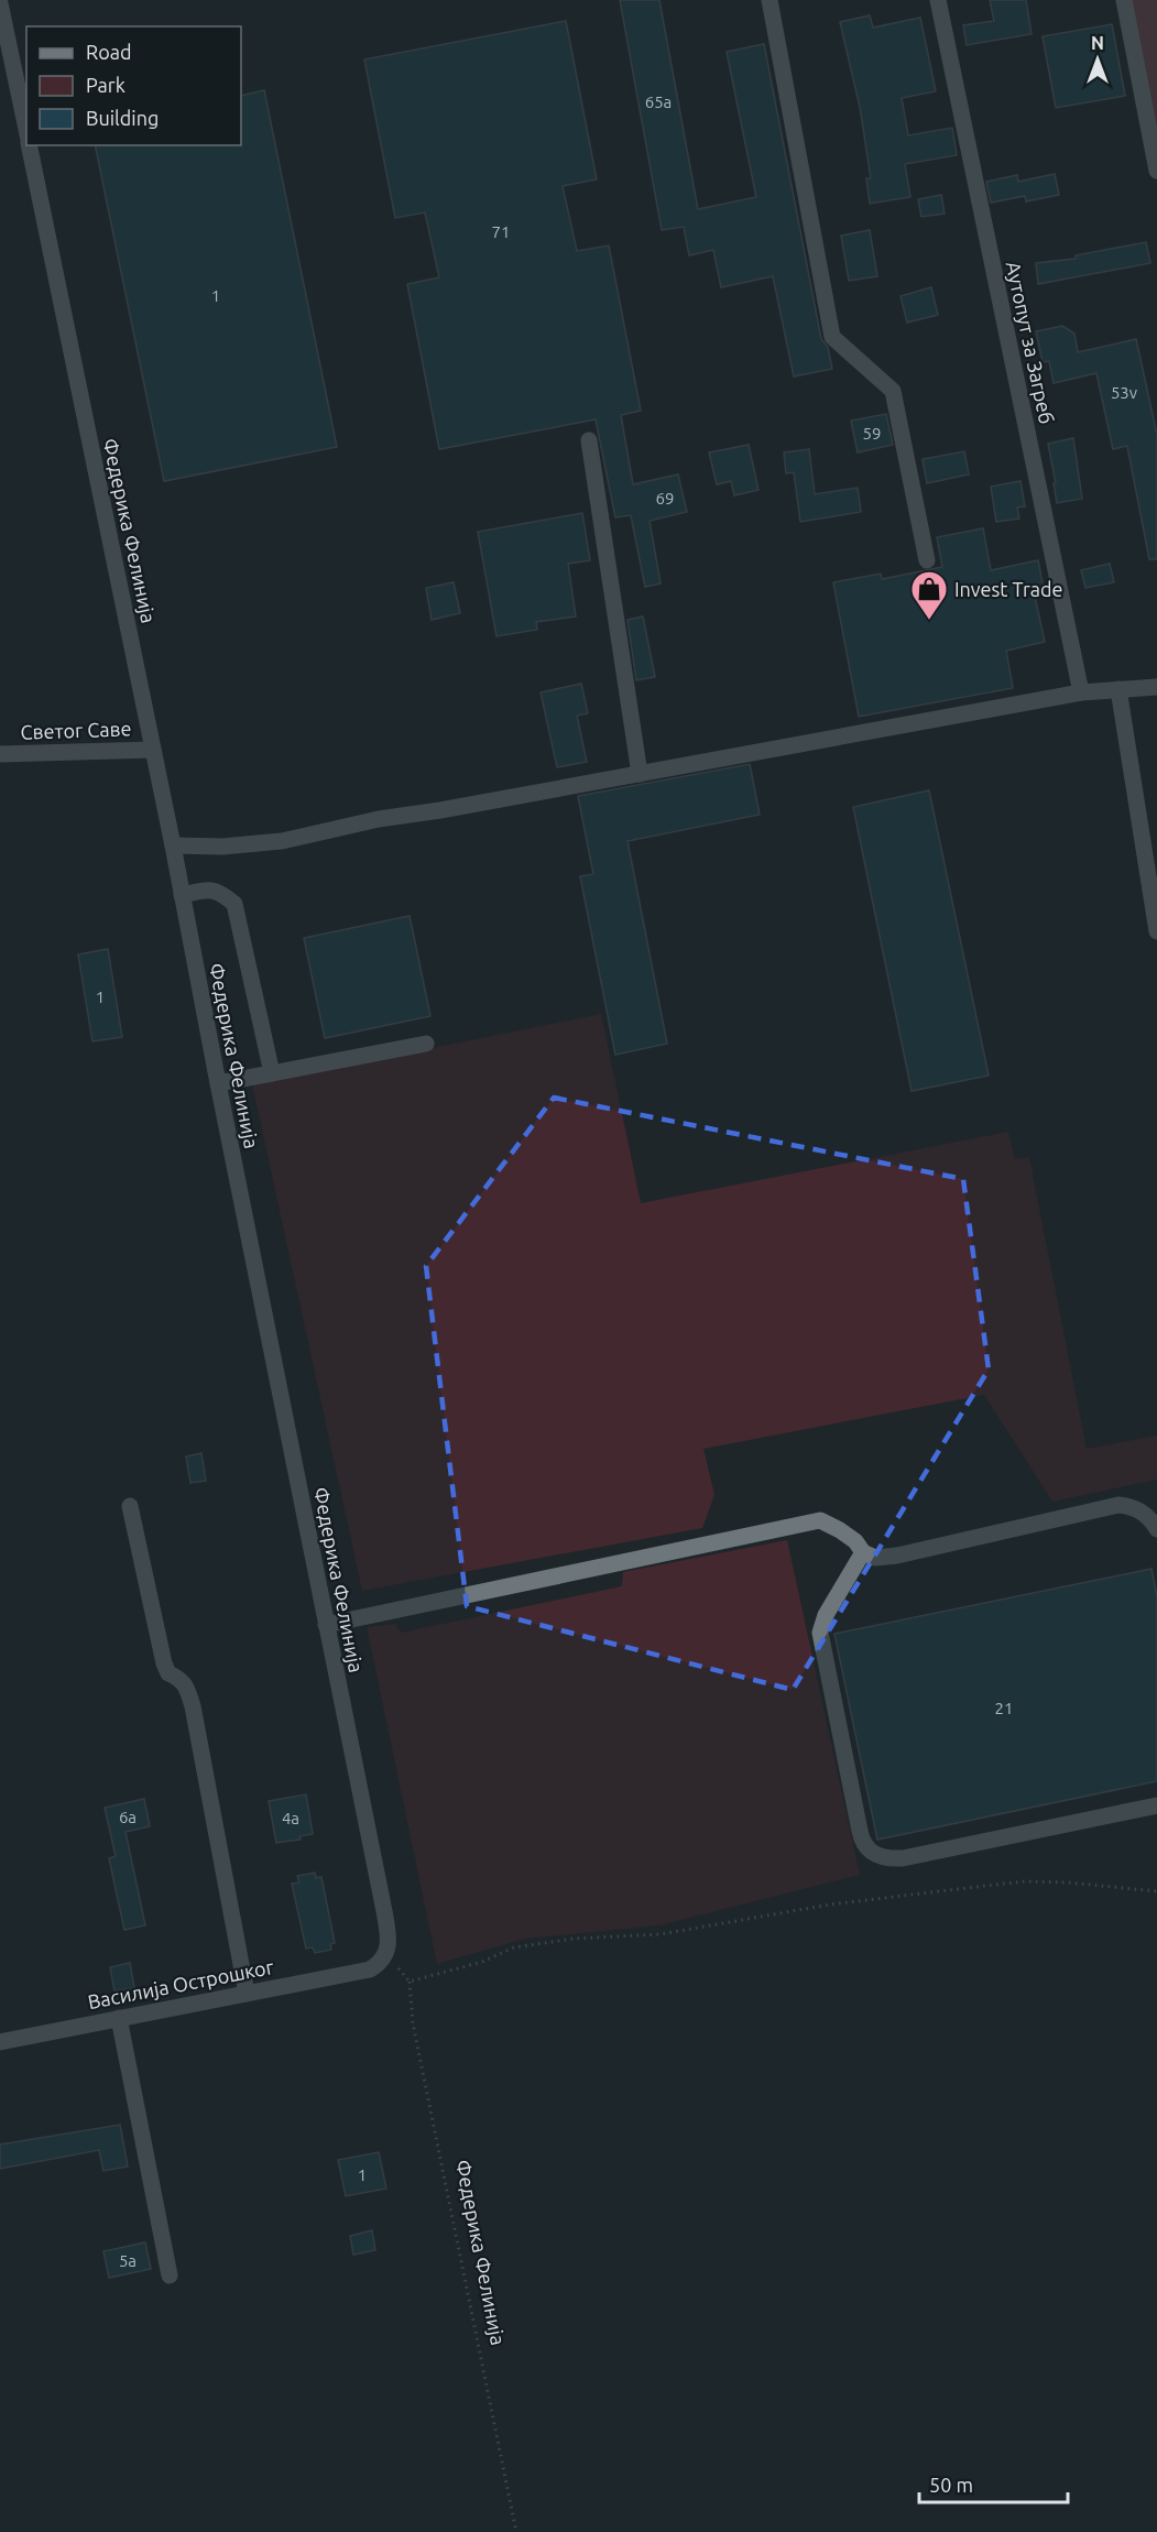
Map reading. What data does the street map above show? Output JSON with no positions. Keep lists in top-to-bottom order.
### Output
{
  "streets": {
    "street": [
      "Аутопут за Загреб",
      "Федерика Фелинија",
      "Светог Саве",
      "Василија Острошког"
    ]
  },
  "crossings": [
    ["Федерика Фелинија", "Светог Саве"],
    ["Федерика Фелинија", "Василија Острошког"]
  ],
  "places": {
    "shop": ["Invest Trade"]
  },
  "house_numbers": [
    "65a",
    "71",
    "1",
    "53v",
    "59",
    "69",
    "1",
    "21",
    "6a",
    "4a",
    "1",
    "5a"
  ],
  "legend": ["Road", "Park", "Building"],
  "scale_bar": "50 m",
  "north": "top"
}
